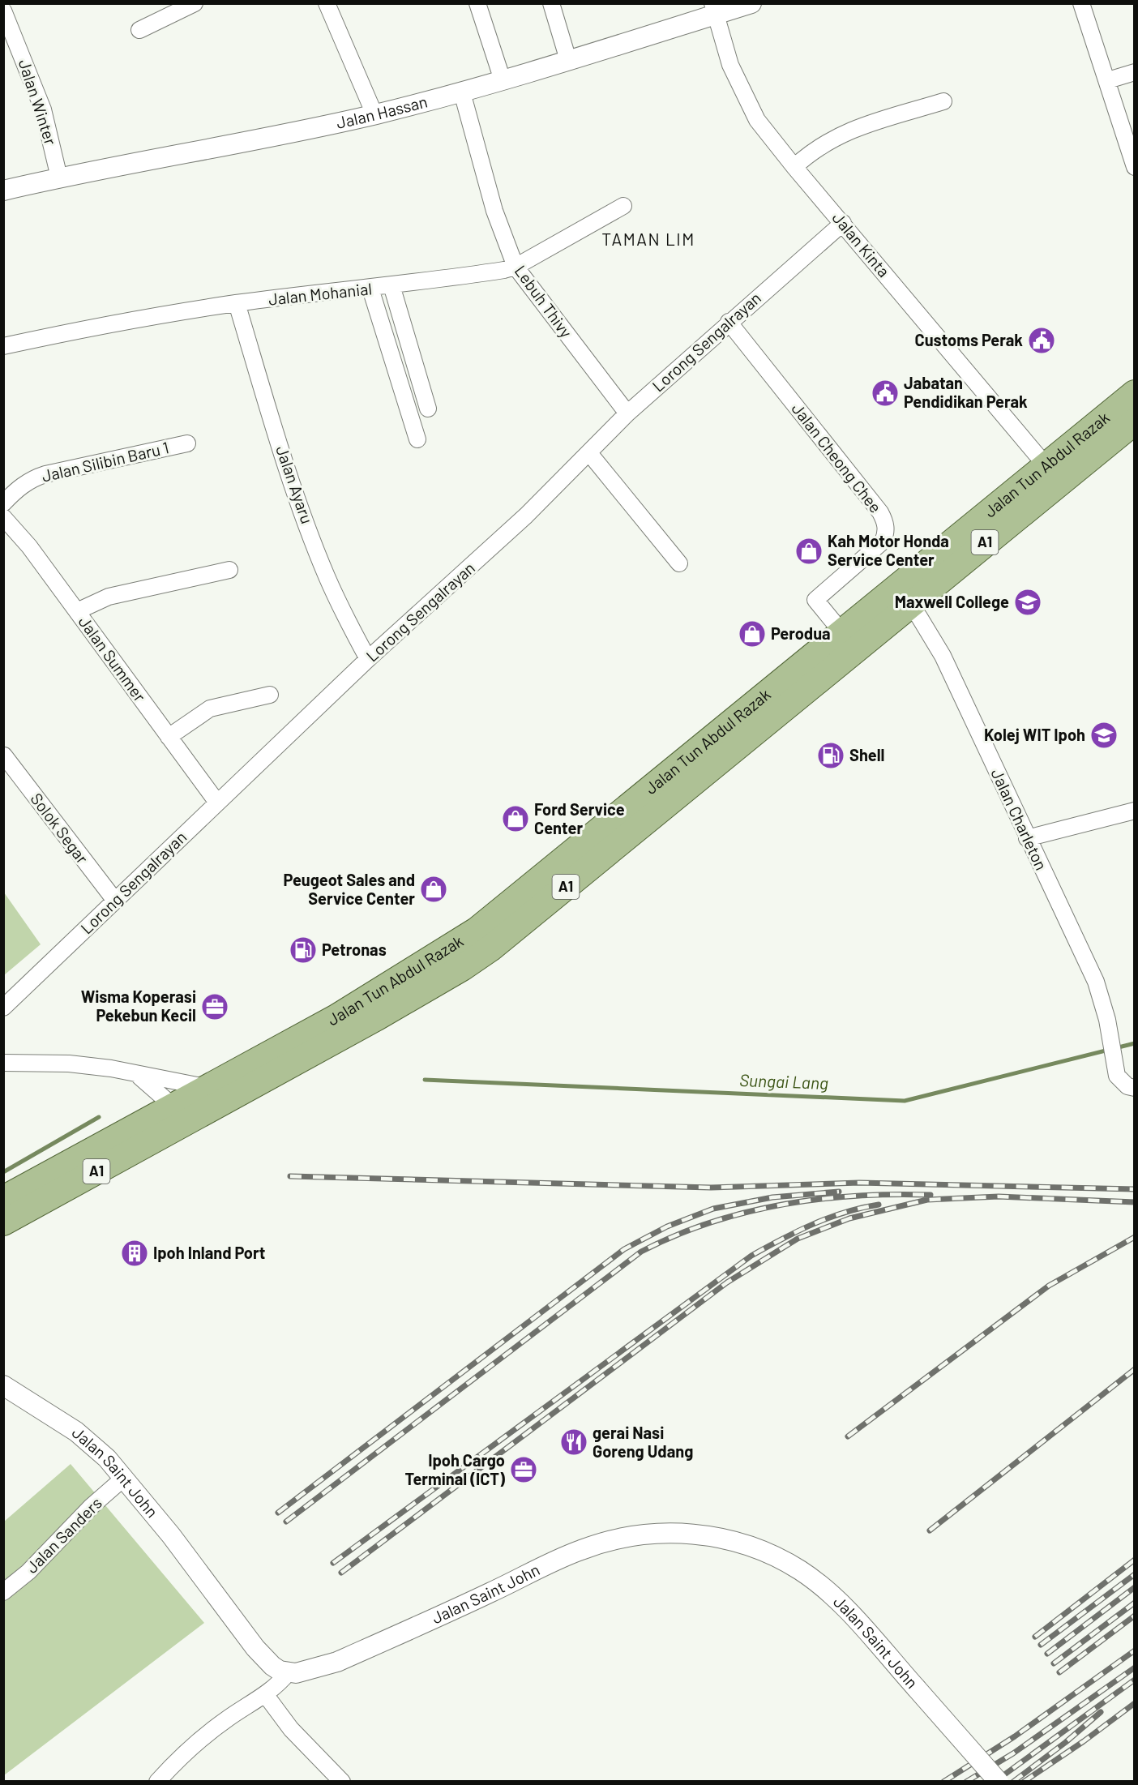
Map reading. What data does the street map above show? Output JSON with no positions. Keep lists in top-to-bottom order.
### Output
{
  "streets": {
    "main road": ["Jalan Tun Abdul Razak", "A1"],
    "street": [
      "Jalan Winter",
      "Jalan Hassan",
      "Jalan Kinta",
      "Jalan Mohanial",
      "Lebuh Thivy",
      "Lorong Sengalrayan",
      "Jalan Cheong Chee",
      "Jalan Silibin Baru 1",
      "Jalan Ayaru",
      "Jalan Summer",
      "Jalan Charleton",
      "Solok Segar",
      "Jalan Saint John",
      "Jalan Sanders"
    ]
  },
  "crossings": [
    ["Jalan Winter", "Jalan Hassan"],
    ["Jalan Hassan", "Jalan Kinta"],
    ["Jalan Hassan", "Lebuh Thivy"],
    ["Jalan Kinta", "Lorong Sengalrayan"],
    ["Jalan Kinta", "Jalan Tun Abdul Razak"],
    ["Jalan Mohanial", "Lebuh Thivy"],
    ["Jalan Mohanial", "Jalan Ayaru"],
    ["Lebuh Thivy", "Lorong Sengalrayan"],
    ["Lorong Sengalrayan", "Jalan Cheong Chee"],
    ["Lorong Sengalrayan", "Jalan Ayaru"],
    ["Lorong Sengalrayan", "Jalan Summer"],
    ["Lorong Sengalrayan", "Solok Segar"],
    ["Jalan Cheong Chee", "Jalan Tun Abdul Razak"],
    ["Jalan Tun Abdul Razak", "Jalan Charleton"],
    ["Jalan Saint John", "Jalan Sanders"]
  ],
  "districts": ["TAMAN LIM"],
  "water": ["Sungai Lang"],
  "places": {
    "public building": ["Customs Perak", "Jabatan Pendidikan Perak"],
    "shop": [
      "Kah Motor Honda Service Center",
      "Perodua",
      "Ford Service Center",
      "Peugeot Sales and Service Center"
    ],
    "school or university": ["Maxwell College", "Kolej WIT Ipoh"],
    "fuel station": ["Shell", "Petronas"],
    "office": ["Wisma Koperasi Pekebun Kecil", "Ipoh Cargo Terminal (ICT)"],
    "building": ["Ipoh Inland Port"],
    "restaurant": ["gerai Nasi Goreng Udang"]
  }
}
